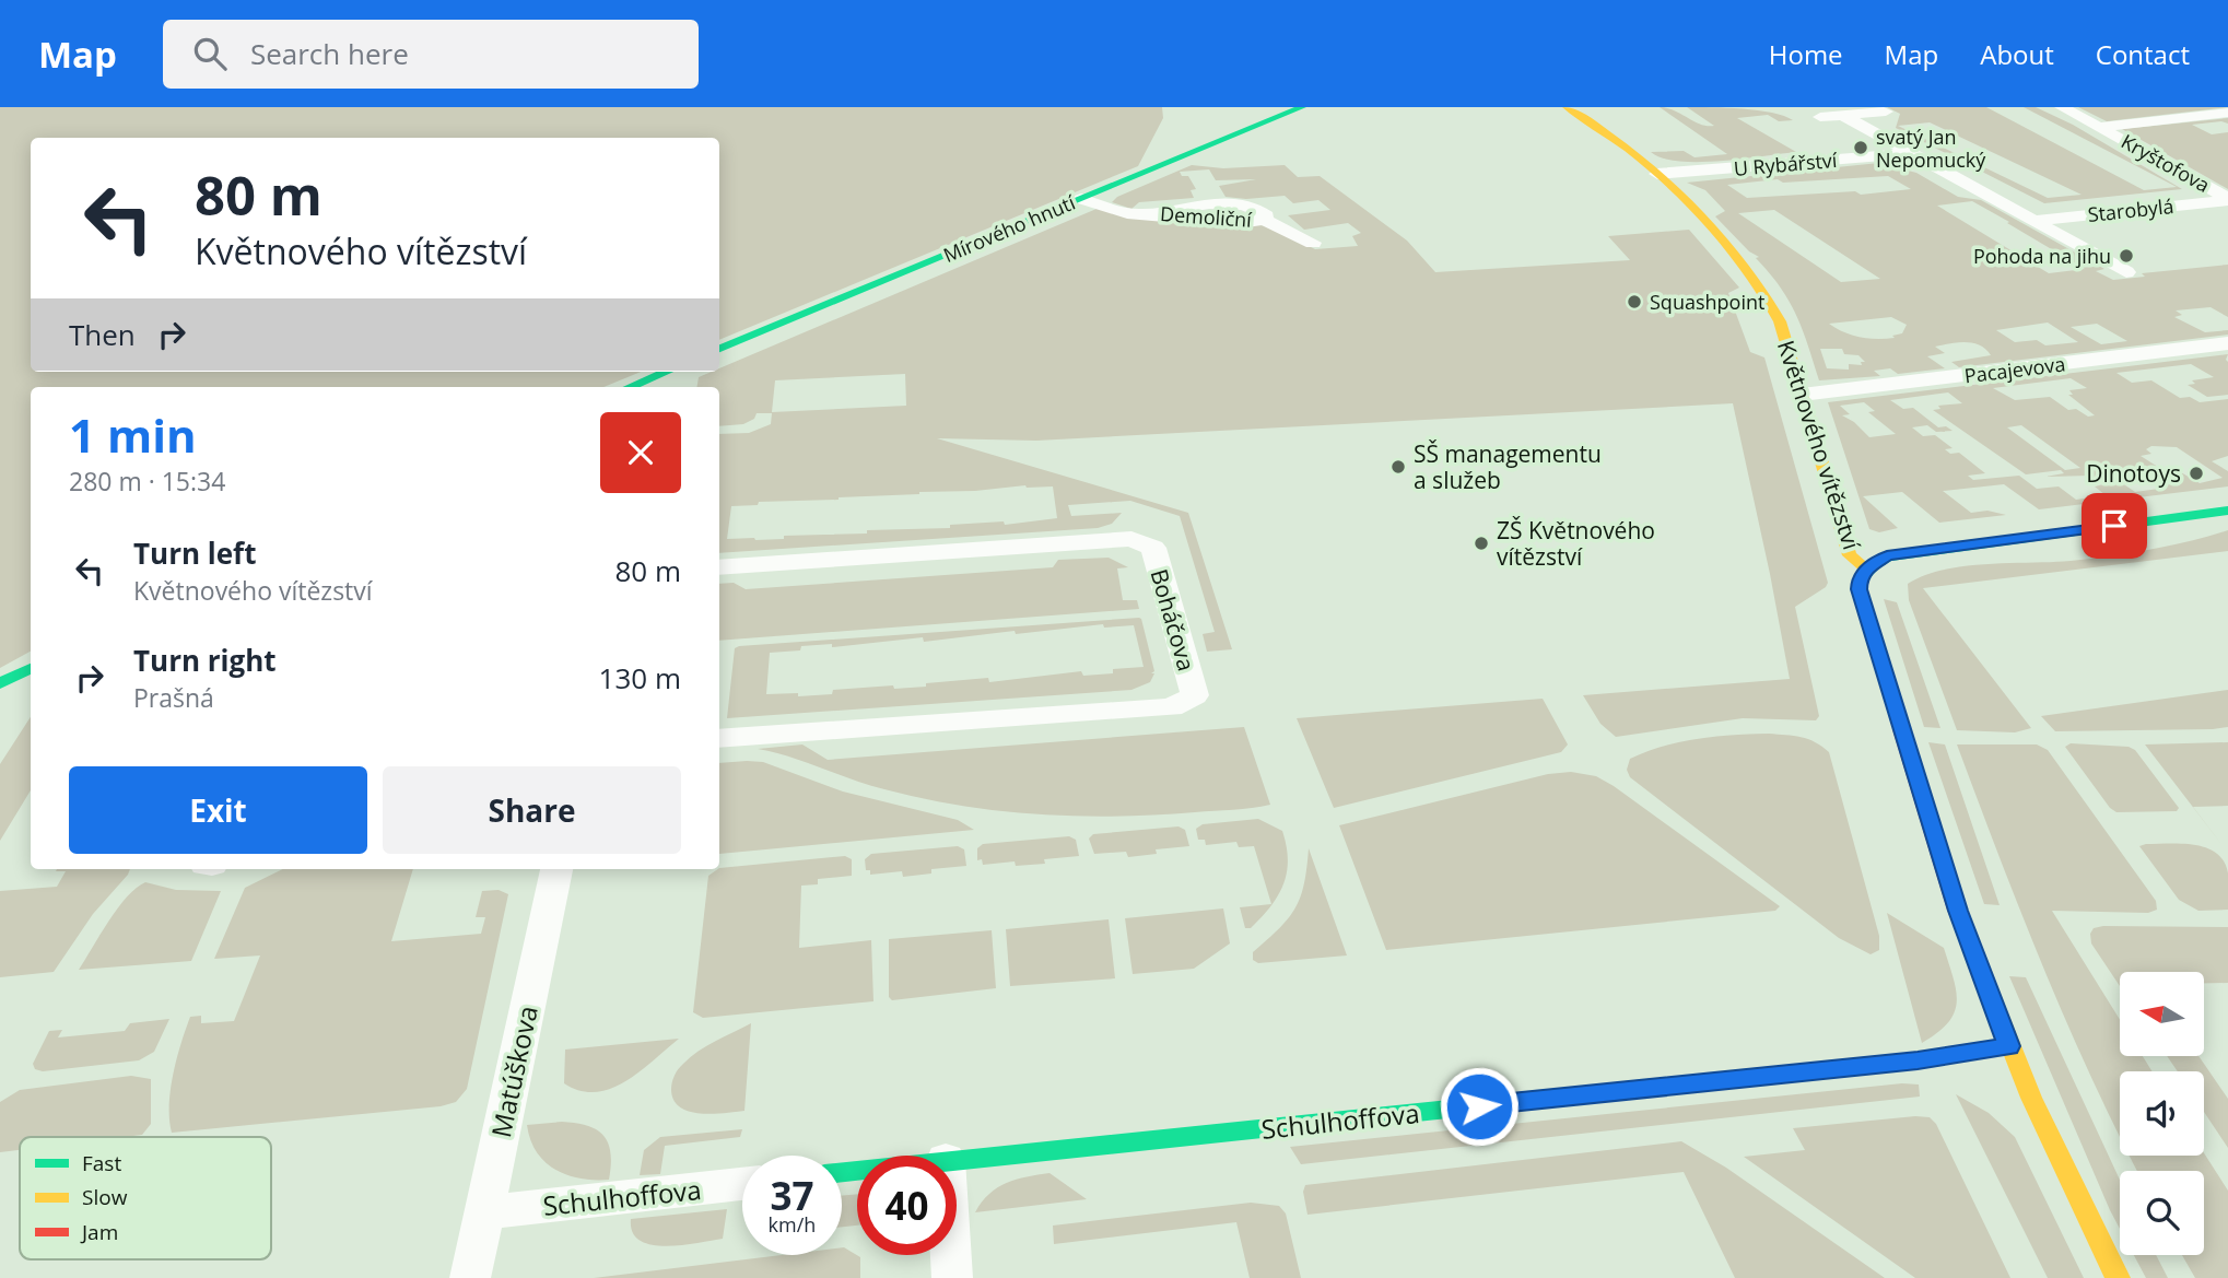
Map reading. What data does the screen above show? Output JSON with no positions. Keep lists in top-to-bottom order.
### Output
{
  "streets": {
    "street": [
      "Kryštofova",
      "U Rybářství",
      "Starobylá",
      "Demoliční",
      "Mírového hnutí",
      "Pacajevova",
      "Květnového vítězství",
      "Boháčova",
      "Matúškova",
      "Schulhoffova"
    ]
  },
  "crossings": [
    ["Kryštofova", "Starobylá"],
    ["U Rybářství", "Starobylá"],
    ["U Rybářství", "Květnového vítězství"],
    ["Demoliční", "Mírového hnutí"],
    ["Pacajevova", "Květnového vítězství"],
    ["Květnového vítězství", "Schulhoffova"],
    ["Matúškova", "Schulhoffova"]
  ],
  "places": [
    "svatý Jan Nepomucký",
    "Pohoda na jihu",
    "Squashpoint",
    "SŠ managementu a služeb",
    "Dinotoys",
    "ZŠ Květnového vítězství"
  ],
  "legend": ["Fast", "Slow", "Jam"],
  "north": "left",
  "page": {
    "header": "Map",
    "search": "Search here",
    "nav": [
      "Home",
      "Map",
      "About",
      "Contact"
    ],
    "turn": ["80 m", "Květnového vítězství"],
    "then": "Then",
    "heading": ["1 min", "280 m · 15:34"],
    "list": [
      {
        "name": "Turn left",
        "note": "Květnového vítězství",
        "value": "80 m"
      },
      {
        "name": "Turn right",
        "note": "Prašná",
        "value": "130 m"
      }
    ],
    "buttons": ["Exit", "Share"],
    "speed": "37 km/h",
    "limit": "40"
  }
}
